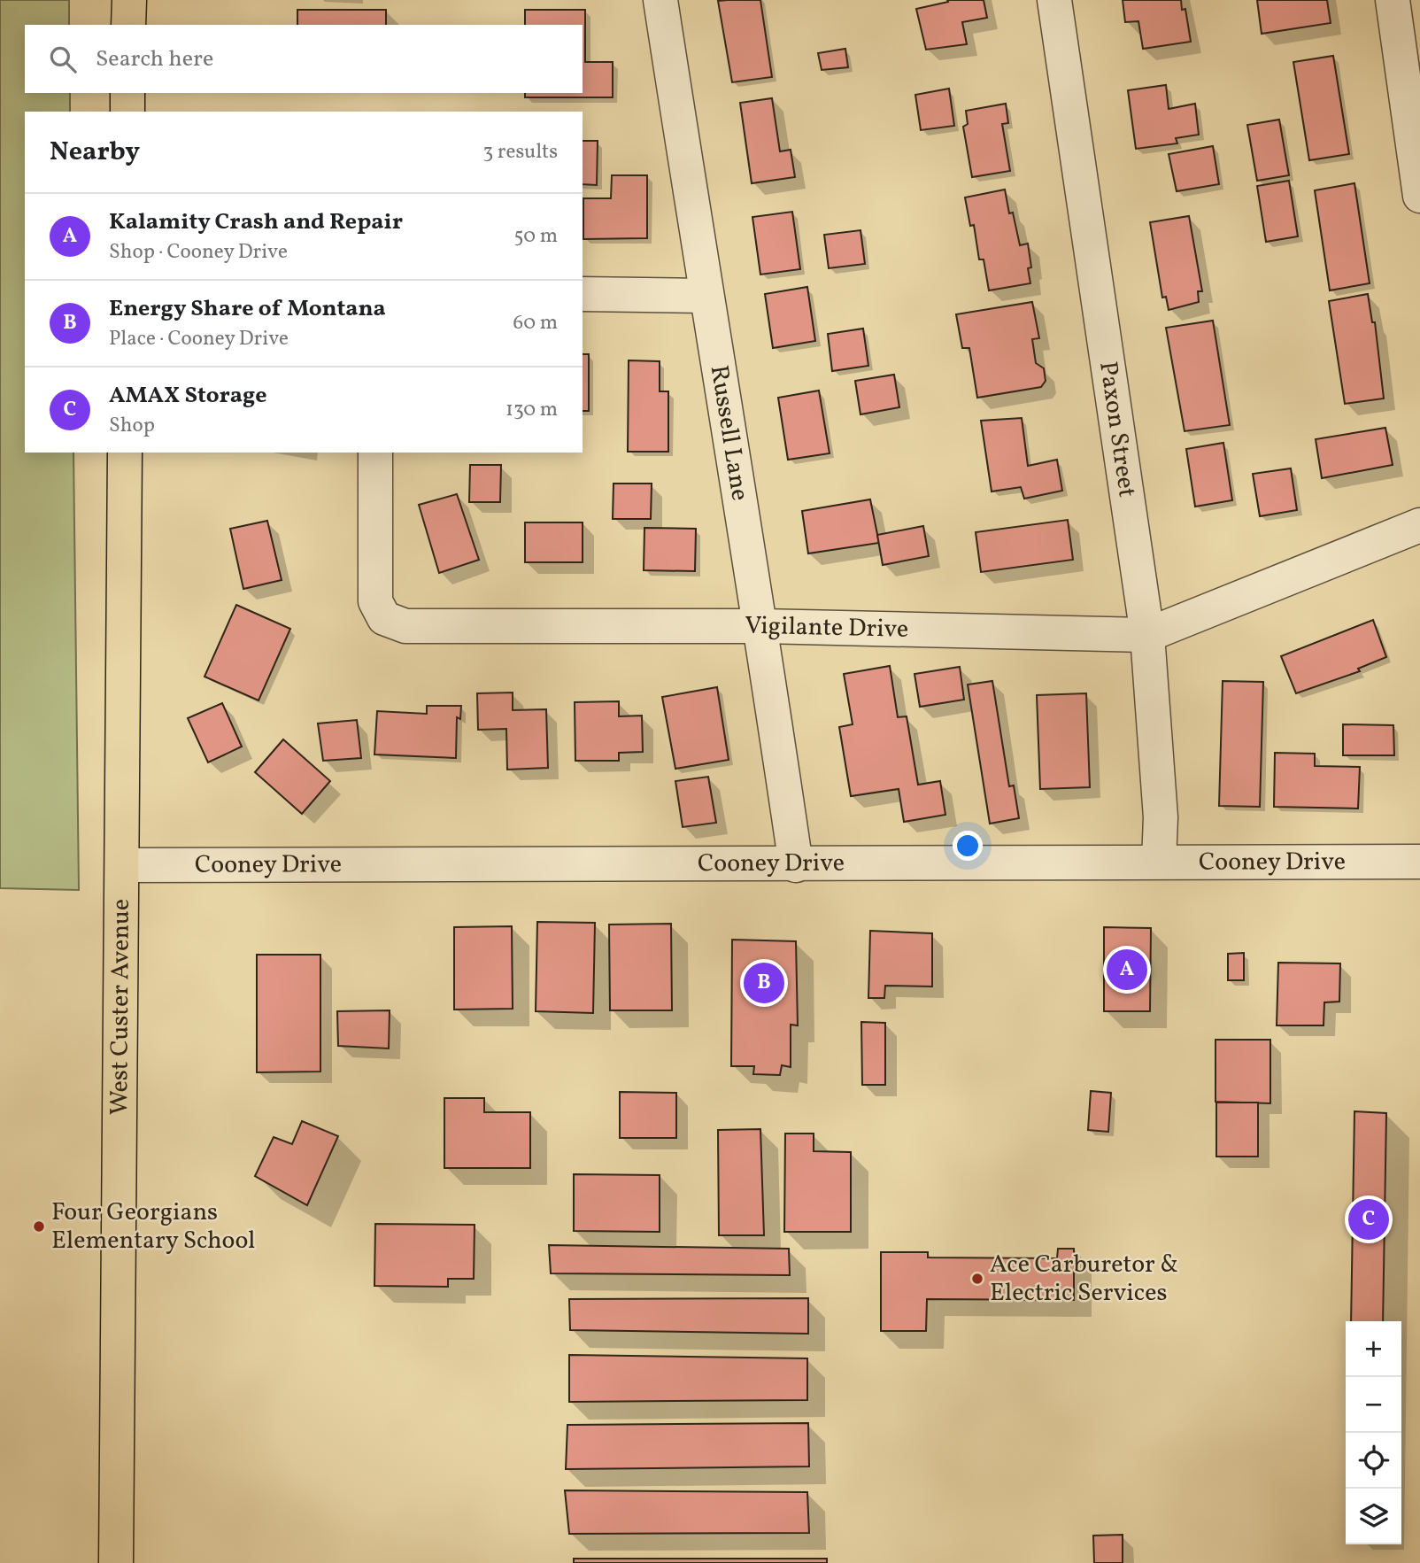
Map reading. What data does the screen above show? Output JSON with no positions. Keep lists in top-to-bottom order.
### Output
{
  "streets": {
    "main road": ["West Custer Avenue"],
    "street": [
      "Paxon Street",
      "Russell Lane",
      "Vigilante Drive",
      "Cooney Drive"
    ]
  },
  "crossings": [
    ["Paxon Street", "Vigilante Drive"],
    ["Paxon Street", "Cooney Drive"],
    ["Russell Lane", "Vigilante Drive"],
    ["Russell Lane", "Cooney Drive"],
    ["Cooney Drive", "West Custer Avenue"]
  ],
  "places": ["Four Georgians Elementary School", "Ace Carburetor & Electric Services"],
  "page": {
    "search": "Search here",
    "heading": ["Nearby", "3 results"],
    "list": [
      {
        "mark": "A",
        "name": "Kalamity Crash and Repair",
        "note": "Shop · Cooney Drive",
        "value": "50 m"
      },
      {
        "mark": "B",
        "name": "Energy Share of Montana",
        "note": "Place · Cooney Drive",
        "value": "60 m"
      },
      {
        "mark": "C",
        "name": "AMAX Storage",
        "note": "Shop",
        "value": "130 m"
      }
    ],
    "pins": ["A", "B", "C"],
    "map_buttons": ["+", "−"]
  }
}
